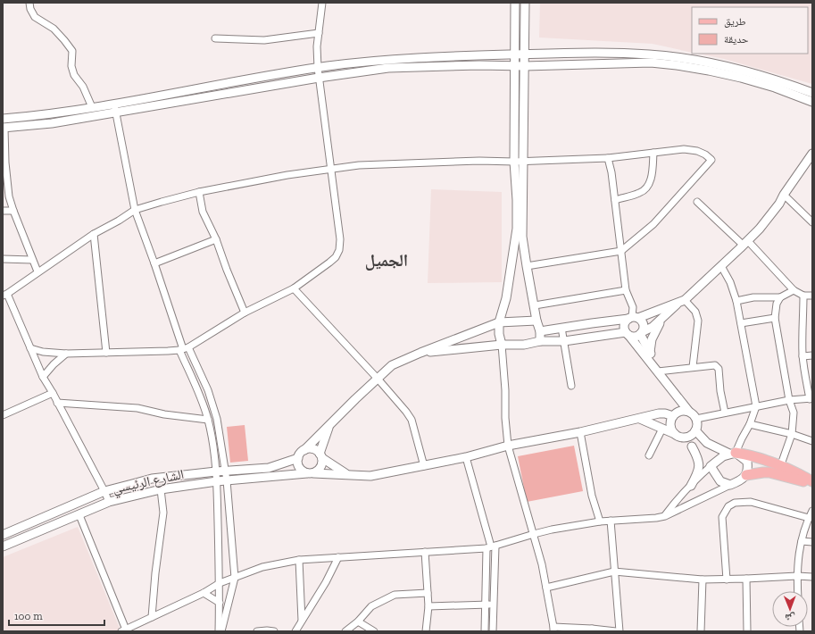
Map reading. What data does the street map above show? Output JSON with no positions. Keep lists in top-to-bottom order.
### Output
{
  "streets": {
    "street": ["الشارع الرئيسي"]
  },
  "districts": ["الجميل"],
  "legend": ["طريق", "حديقة"],
  "scale_bar": "100 m",
  "north": "bottom"
}
